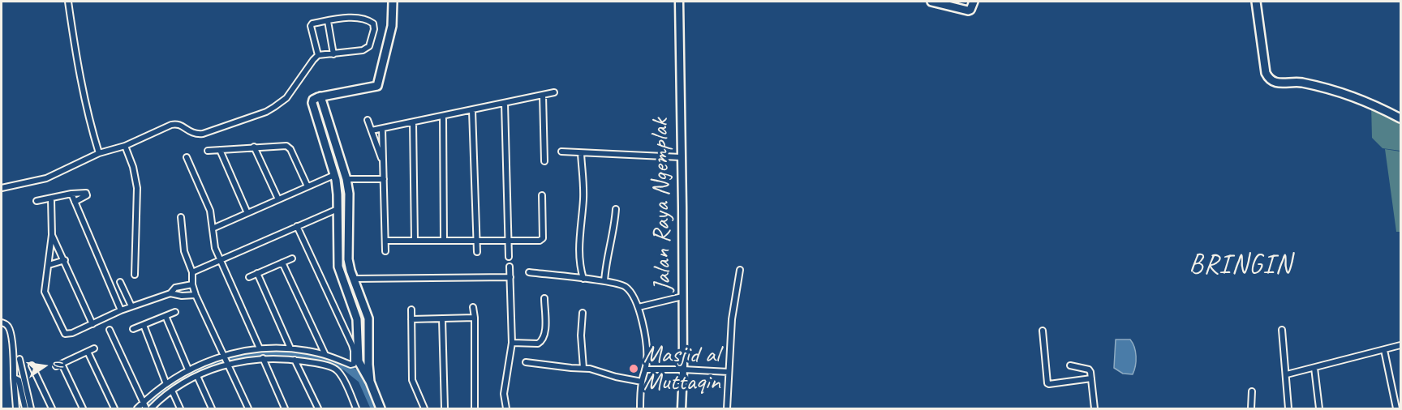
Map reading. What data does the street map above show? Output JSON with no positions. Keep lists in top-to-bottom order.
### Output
{
  "streets": {
    "street": ["Jalan Raya Ngemplak"]
  },
  "districts": ["BRINGIN"],
  "places": ["Masjid al Muttaqin"],
  "north": "right"
}
